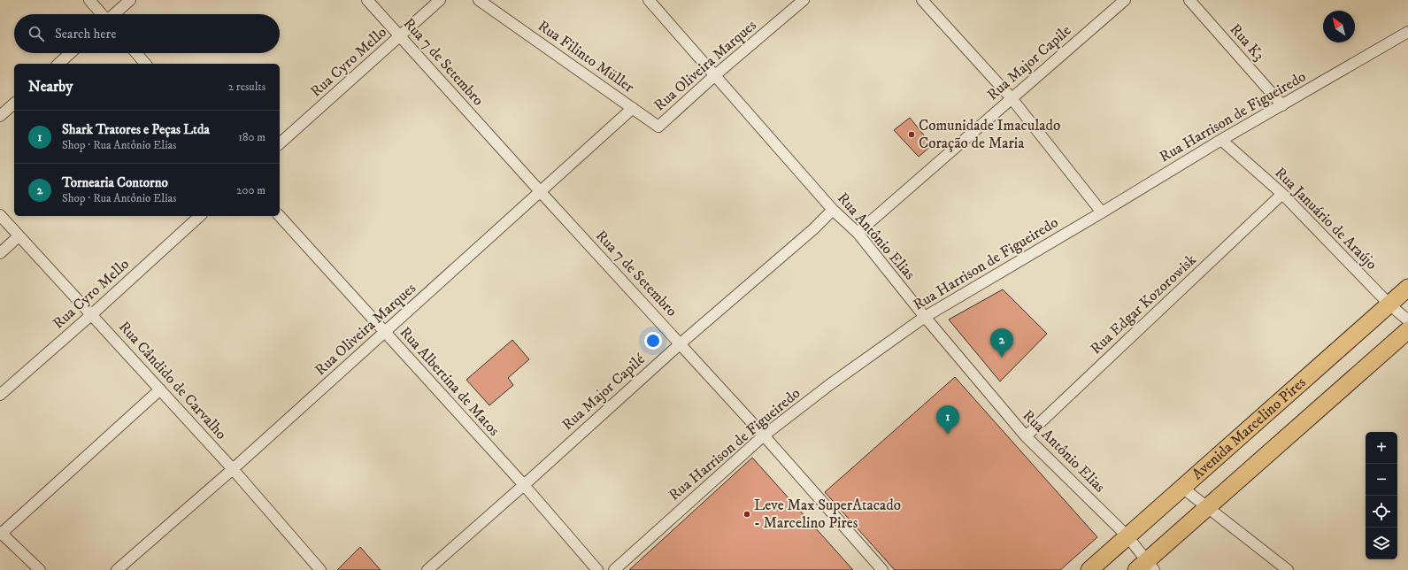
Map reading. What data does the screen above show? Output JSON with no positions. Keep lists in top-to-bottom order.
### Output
{
  "streets": {
    "main road": ["Avenida Marcelino Pires"],
    "street": [
      "Rua K3",
      "Rua Filinto Müller",
      "Rua Cyro Mello",
      "Rua 7 de Setembro",
      "Rua Major Capile",
      "Rua Oliveira Marques",
      "Rua Harrison de Figueiredo",
      "Rua Januário de Araújo",
      "Rua Antônio Elias",
      "Rua Edgar Kozorowisk",
      "Rua Cândido de Carvalho",
      "Rua Albertina de Matos",
      "Rua Major Capilé"
    ]
  },
  "crossings": [
    ["Rua K3", "Rua Harrison de Figueiredo"],
    ["Rua Filinto Müller", "Rua Oliveira Marques"],
    ["Rua Cyro Mello", "Rua 7 de Setembro"],
    ["Rua Cyro Mello", "Rua Cândido de Carvalho"],
    ["Rua 7 de Setembro", "Rua Oliveira Marques"],
    ["Rua 7 de Setembro", "Rua Harrison de Figueiredo"],
    ["Rua 7 de Setembro", "Rua Major Capilé"],
    ["Rua Major Capile", "Rua Antônio Elias"],
    ["Rua Oliveira Marques", "Rua Antônio Elias"],
    ["Rua Oliveira Marques", "Rua Cândido de Carvalho"],
    ["Rua Oliveira Marques", "Rua Albertina de Matos"],
    ["Rua Harrison de Figueiredo", "Rua Januário de Araújo"],
    ["Rua Harrison de Figueiredo", "Rua Antônio Elias"],
    ["Rua Januário de Araújo", "Rua Edgar Kozorowisk"],
    ["Rua Januário de Araújo", "Avenida Marcelino Pires"],
    ["Rua Antônio Elias", "Rua Edgar Kozorowisk"],
    ["Rua Antônio Elias", "Rua Major Capilé"],
    ["Rua Antônio Elias", "Avenida Marcelino Pires"],
    ["Rua Albertina de Matos", "Rua Major Capilé"]
  ],
  "places": ["Comunidade Imaculado Coração de Maria", "Leve Max SuperAtacado - Marcelino Pires"],
  "north": "top left",
  "page": {
    "search": "Search here",
    "heading": ["Nearby", "2 results"],
    "list": [
      {
        "mark": "1",
        "name": "Shark Tratores e Peças Ltda",
        "note": "Shop · Rua Antônio Elias",
        "value": "180 m"
      },
      {
        "mark": "2",
        "name": "Tornearia Contorno",
        "note": "Shop · Rua Antônio Elias",
        "value": "200 m"
      }
    ],
    "pins": ["2", "1"],
    "map_buttons": ["+", "−"]
  }
}
